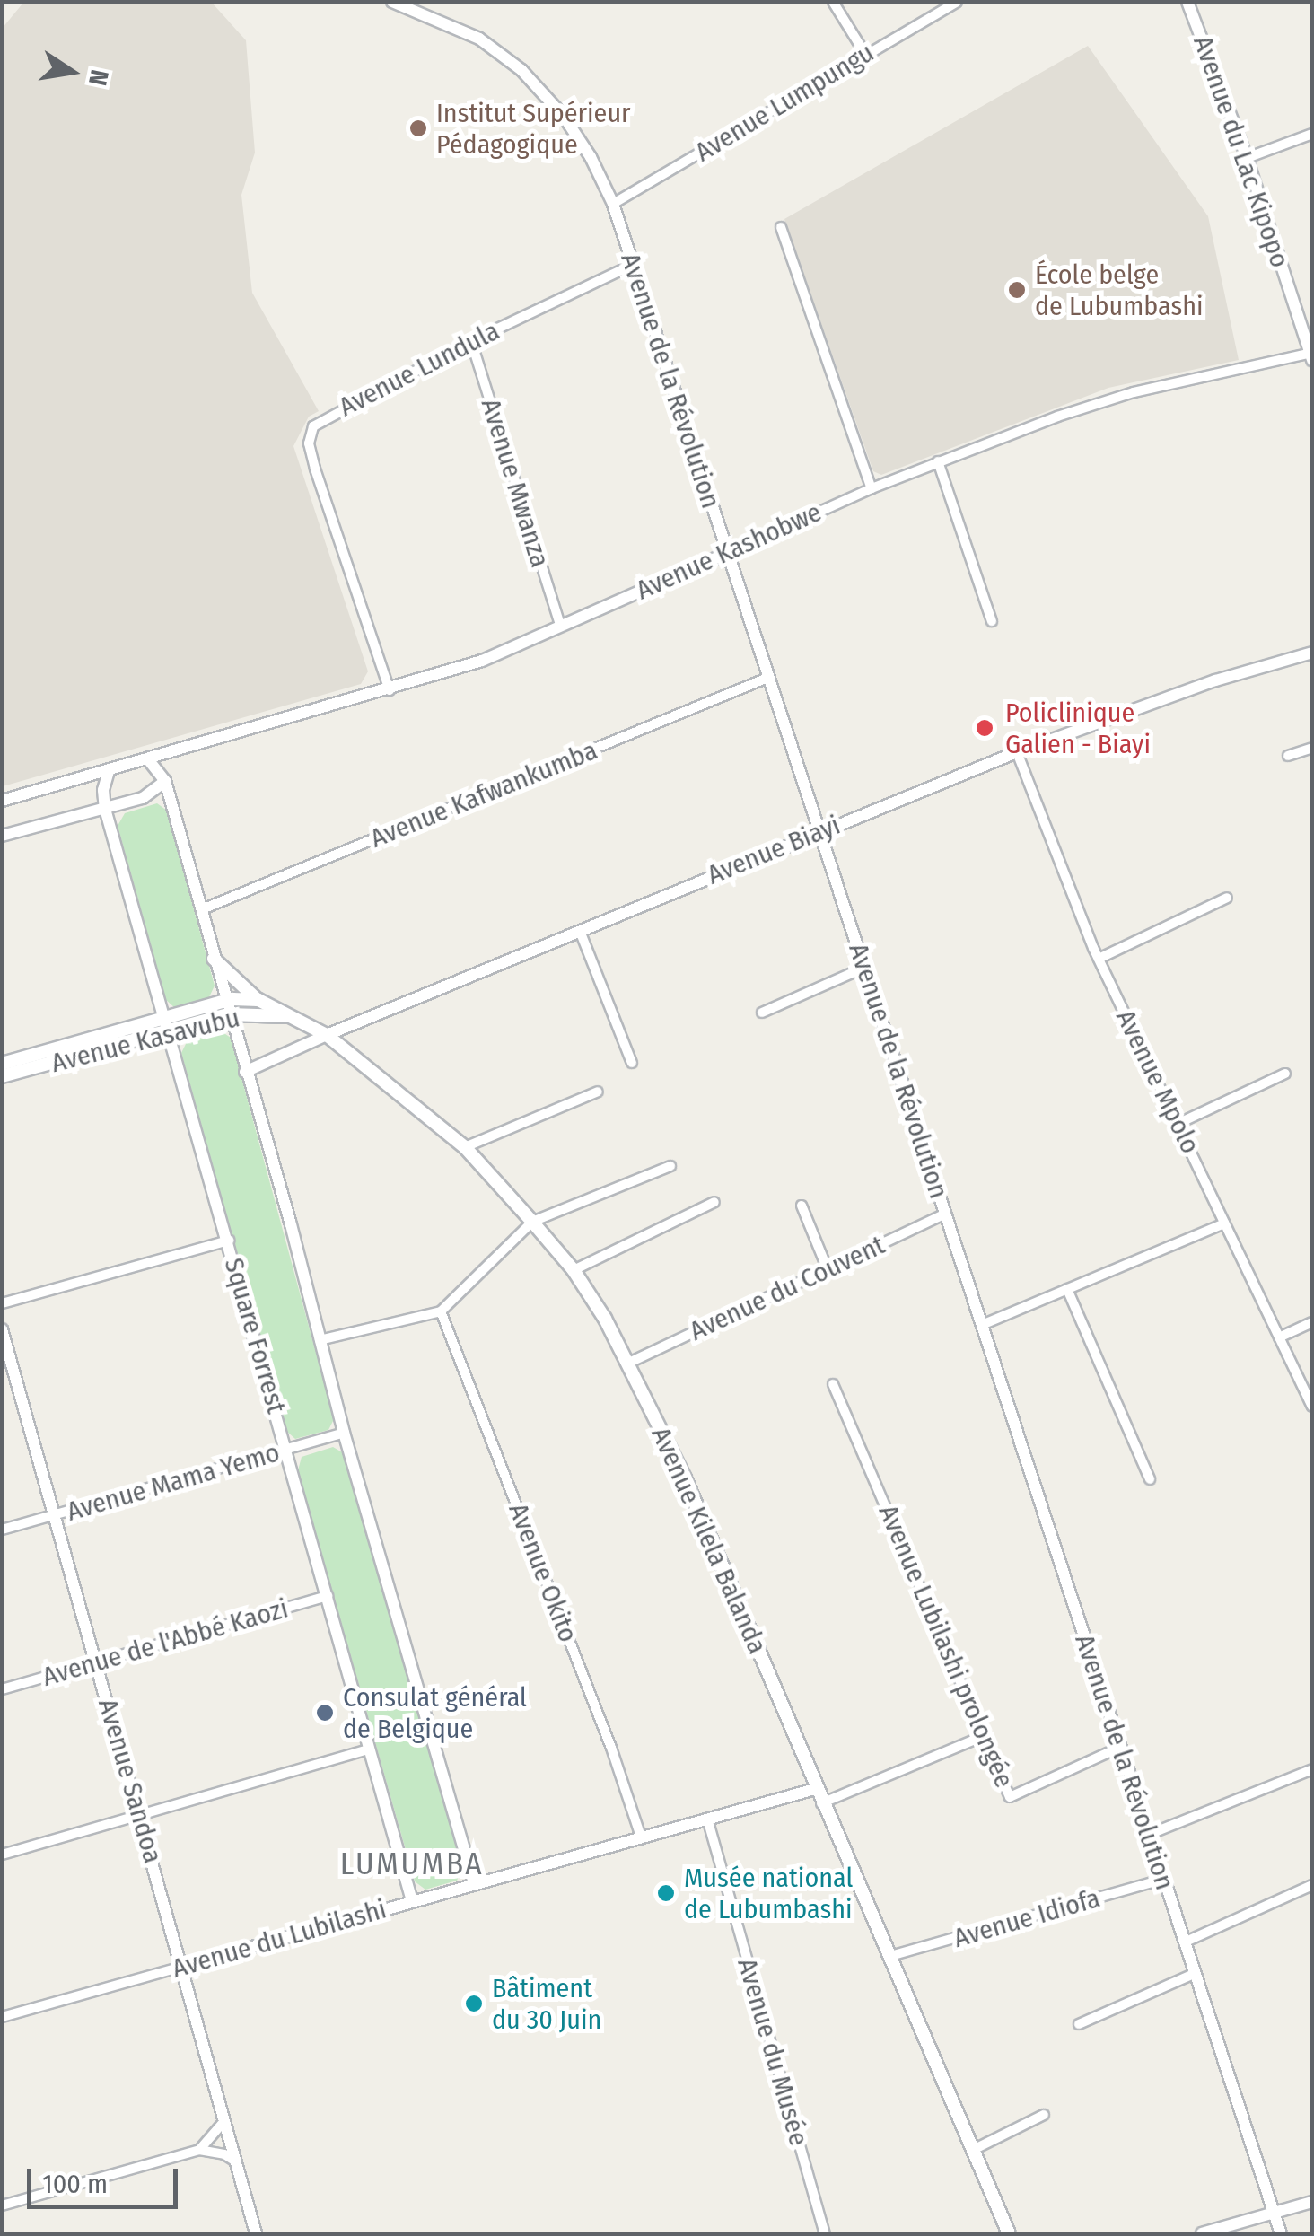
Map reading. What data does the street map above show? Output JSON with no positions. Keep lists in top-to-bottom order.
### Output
{
  "streets": {
    "main road": ["Avenue Kasavubu", "Avenue Kilela Balanda"],
    "street": [
      "Avenue Lumpungu",
      "Avenue du Lac Kipopo",
      "Avenue Lundula",
      "Avenue de la Révolution",
      "Avenue Mwanza",
      "Avenue Kashobwe",
      "Avenue Kafwankumba",
      "Avenue Biayi",
      "Avenue Mpolo",
      "Avenue du Couvent",
      "Square Forrest",
      "Avenue Mama Yemo",
      "Avenue Okito",
      "Avenue de l'Abbé Kaozi",
      "Avenue Lubilashi prolongée",
      "Avenue Sandoa",
      "Avenue Idiofa",
      "Avenue du Lubilashi",
      "Avenue du Musée"
    ]
  },
  "crossings": [
    ["Avenue Lumpungu", "Avenue de la Révolution"],
    ["Avenue du Lac Kipopo", "Avenue Kashobwe"],
    ["Avenue Lundula", "Avenue de la Révolution"],
    ["Avenue Lundula", "Avenue Mwanza"],
    ["Avenue Lundula", "Avenue Kashobwe"],
    ["Avenue de la Révolution", "Avenue Kashobwe"],
    ["Avenue de la Révolution", "Avenue Kafwankumba"],
    ["Avenue de la Révolution", "Avenue Biayi"],
    ["Avenue de la Révolution", "Avenue du Couvent"],
    ["Avenue de la Révolution", "Avenue Lubilashi prolongée"],
    ["Avenue de la Révolution", "Avenue Idiofa"],
    ["Avenue Mwanza", "Avenue Kashobwe"],
    ["Avenue Kashobwe", "Square Forrest"],
    ["Avenue Biayi", "Avenue Mpolo"],
    ["Avenue Biayi", "Avenue Kilela Balanda"],
    ["Avenue Kasavubu", "Square Forrest"],
    ["Avenue Kasavubu", "Avenue Kilela Balanda"],
    ["Avenue du Couvent", "Avenue Kilela Balanda"],
    ["Square Forrest", "Avenue Mama Yemo"],
    ["Square Forrest", "Avenue de l'Abbé Kaozi"],
    ["Square Forrest", "Avenue du Lubilashi"],
    ["Avenue Mama Yemo", "Avenue Sandoa"],
    ["Avenue Kilela Balanda", "Avenue Idiofa"],
    ["Avenue Kilela Balanda", "Avenue du Lubilashi"],
    ["Avenue Okito", "Avenue du Lubilashi"],
    ["Avenue de l'Abbé Kaozi", "Avenue Sandoa"],
    ["Avenue Sandoa", "Avenue du Lubilashi"],
    ["Avenue du Lubilashi", "Avenue du Musée"]
  ],
  "districts": ["LUMUMBA"],
  "places": [
    "Institut Supérieur Pédagogique",
    "École belge de Lubumbashi",
    "Policlinique Galien - Biayi",
    "Consulat général de Belgique",
    "Musée national de Lubumbashi",
    "Bâtiment du 30 Juin"
  ],
  "scale_bar": "100 m",
  "north": "right"
}
